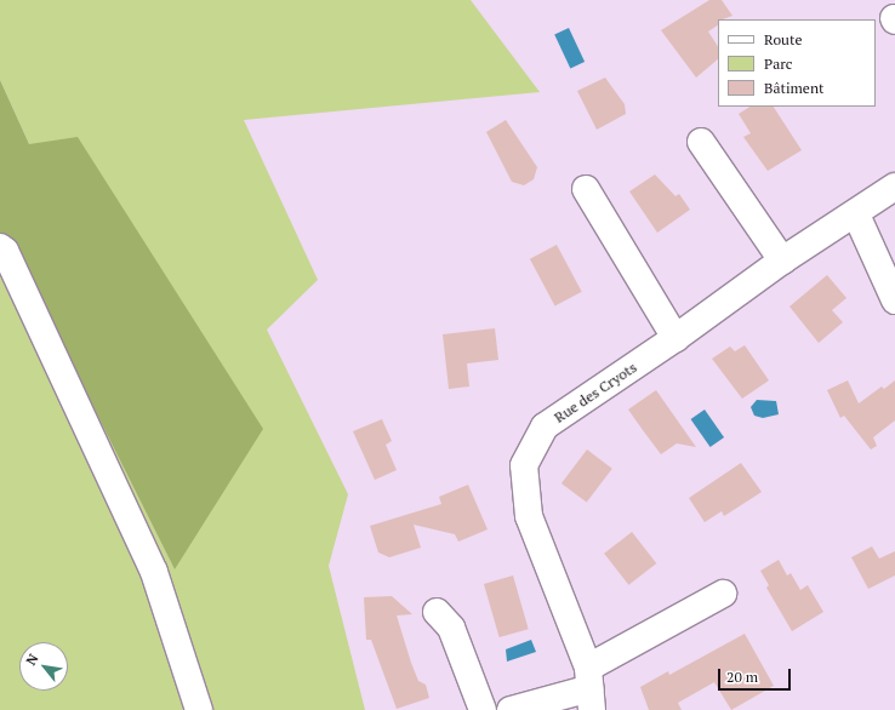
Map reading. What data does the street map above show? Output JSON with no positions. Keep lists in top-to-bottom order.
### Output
{
  "streets": {
    "street": ["Rue des Cryots"]
  },
  "legend": ["Route", "Parc", "Bâtiment"],
  "scale_bar": "20 m",
  "north": "top left"
}
